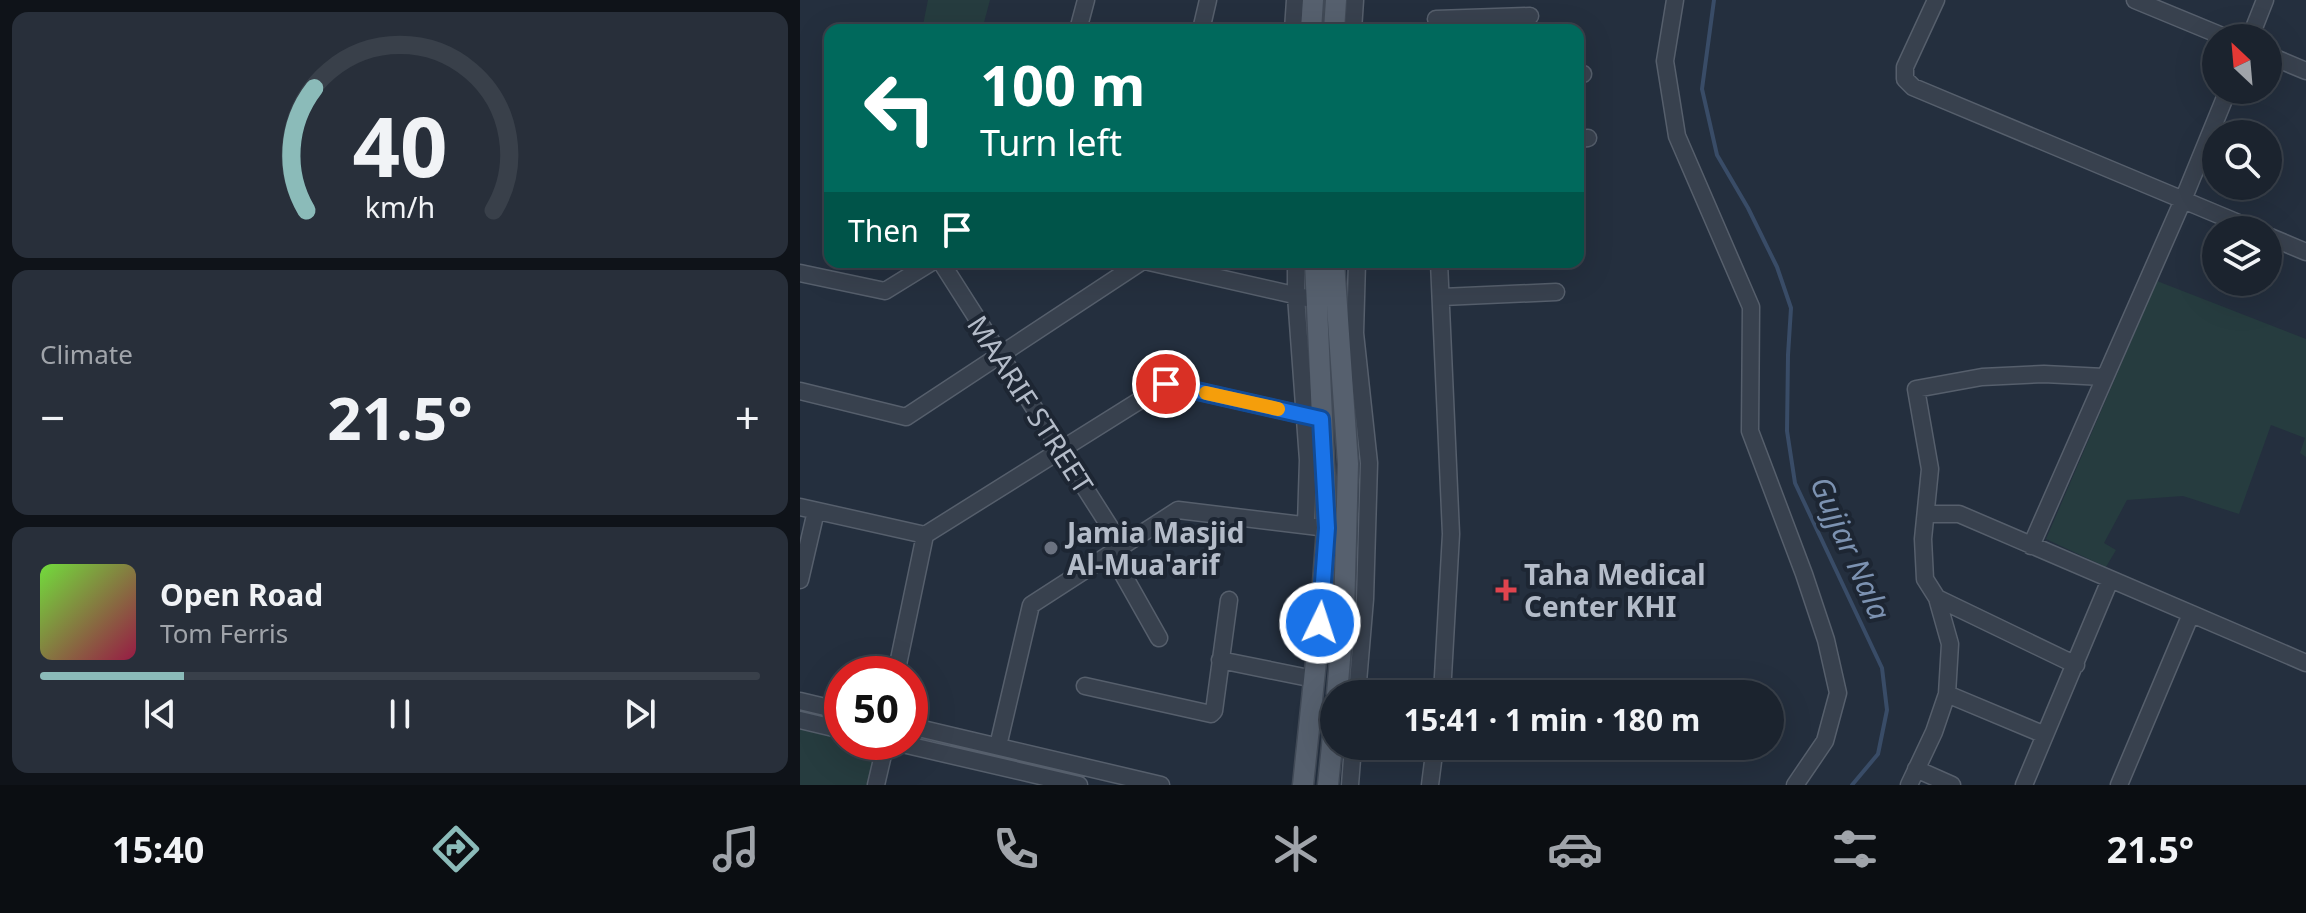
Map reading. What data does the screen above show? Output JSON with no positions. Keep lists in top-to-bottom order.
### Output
{
  "streets": {
    "street": ["MAARIF STREET"]
  },
  "water": ["Gujjar Nala"],
  "places": {
    "other": ["Jamia Masjid Al-Mua'arif"],
    "health": ["Taha Medical Center KHI"]
  },
  "north": "top left",
  "page": {
    "turn": ["100 m", "Turn left"],
    "then": "Then",
    "tile": "Climate",
    "heat": ["−", "21.5°", "+"],
    "song": ["Open Road", "Tom Ferris"],
    "limit": "50",
    "trip": "15:41 · 1 min · 180 m",
    "tabs": ["15:40", "21.5°"],
    "gauge": ["40", "km/h"]
  }
}
